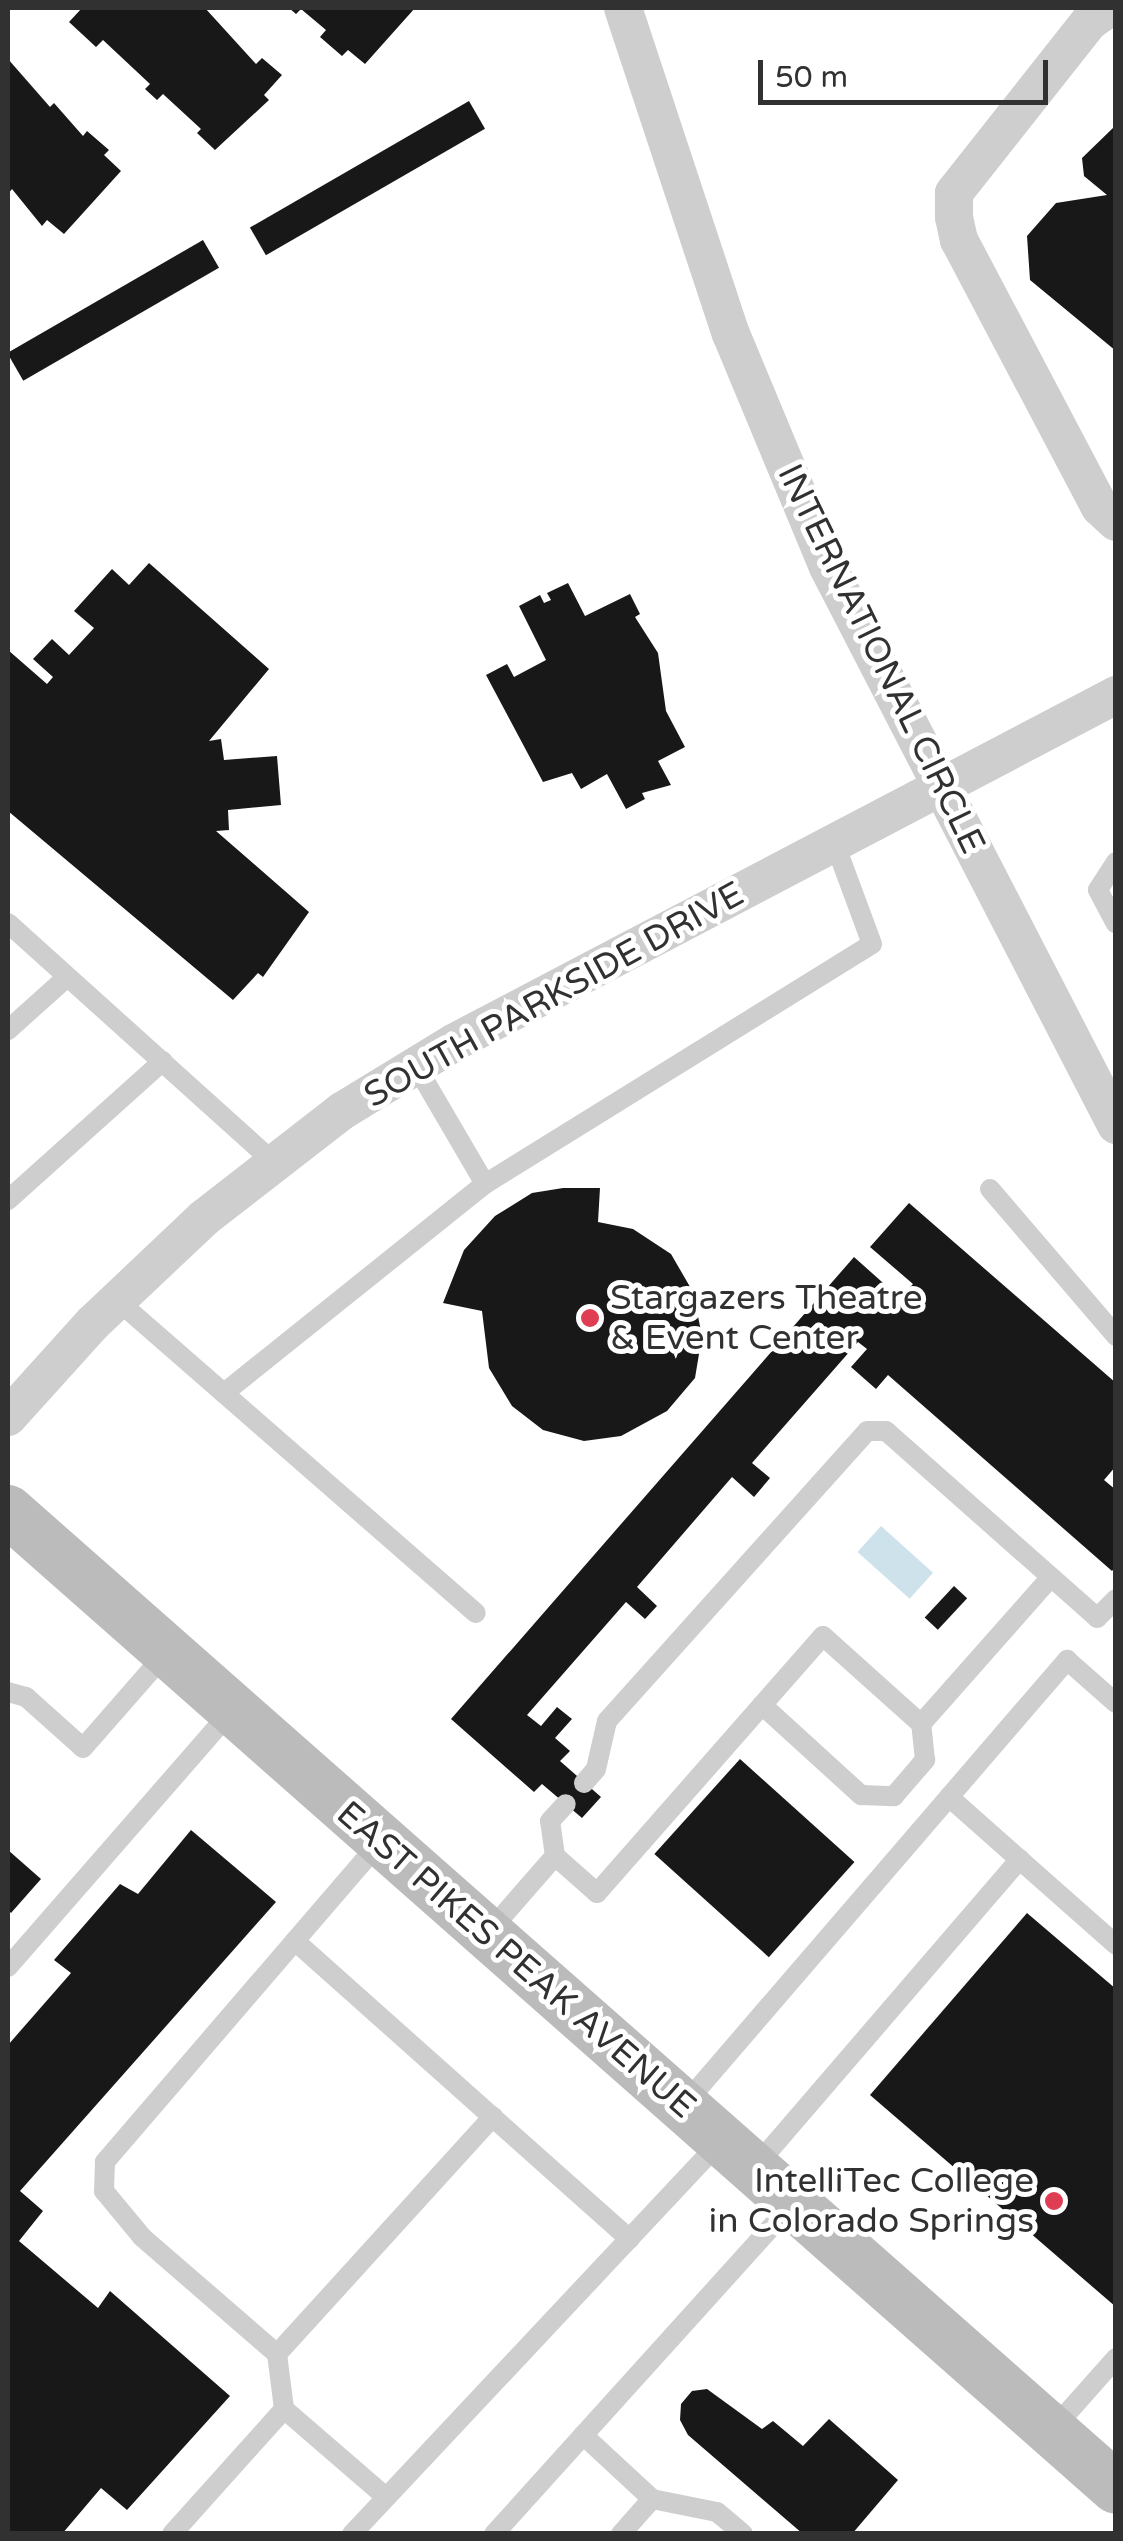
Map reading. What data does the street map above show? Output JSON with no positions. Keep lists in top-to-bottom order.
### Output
{
  "streets": {
    "main road": ["EAST PIKES PEAK AVENUE"],
    "street": ["INTERNATIONAL CIRCLE", "SOUTH PARKSIDE DRIVE"]
  },
  "crossings": [
    ["INTERNATIONAL CIRCLE", "SOUTH PARKSIDE DRIVE"]
  ],
  "places": ["Stargazers Theatre & Event Center", "IntelliTec College in Colorado Springs"],
  "scale_bar": "50 m"
}
